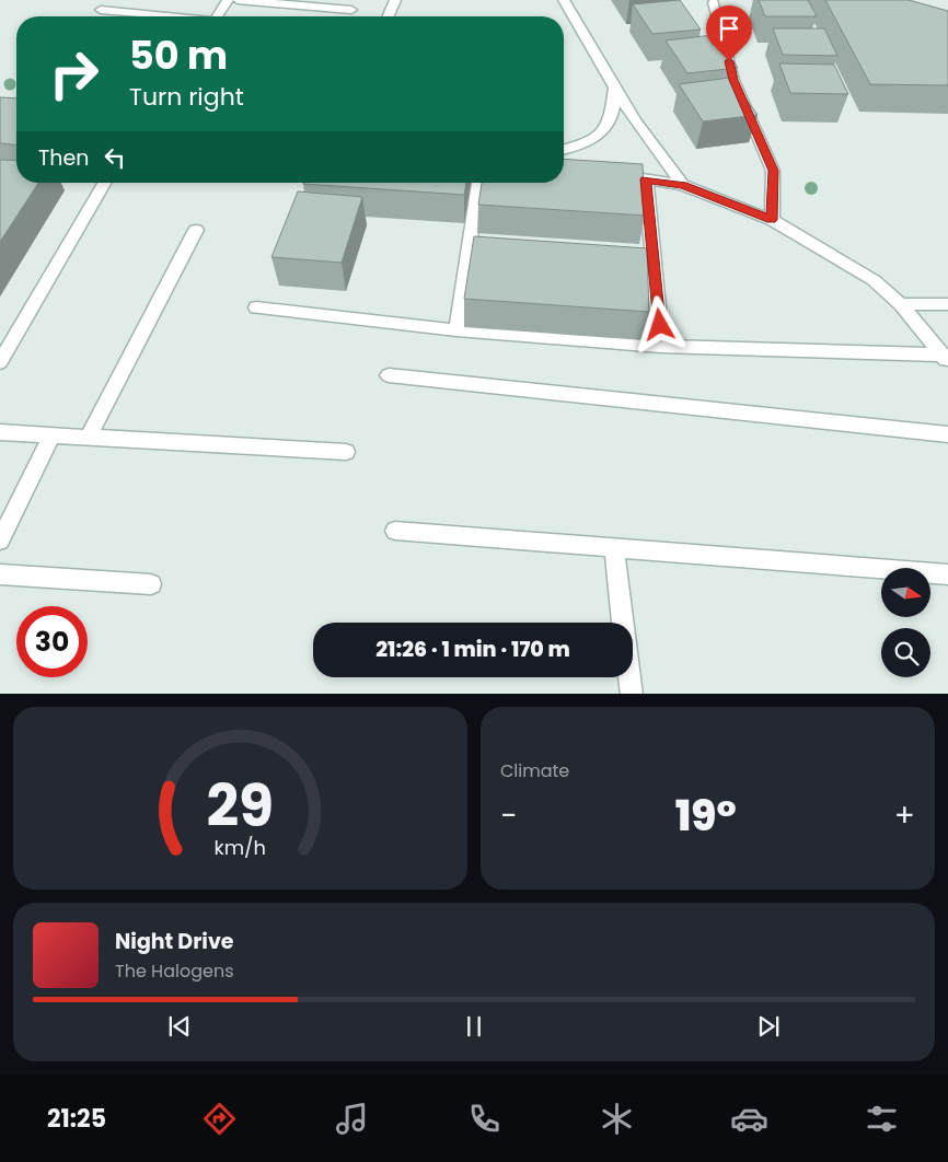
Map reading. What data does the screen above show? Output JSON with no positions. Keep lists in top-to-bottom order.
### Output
{
  "north": "right",
  "page": {
    "turn": ["50 m", "Turn right"],
    "then": "Then",
    "limit": "30",
    "trip": "21:26 · 1 min · 170 m",
    "tile": "Climate",
    "heat": ["−", "19°", "+"],
    "song": ["Night Drive", "The Halogens"],
    "tabs": "21:25",
    "gauge": ["29", "km/h"]
  }
}
